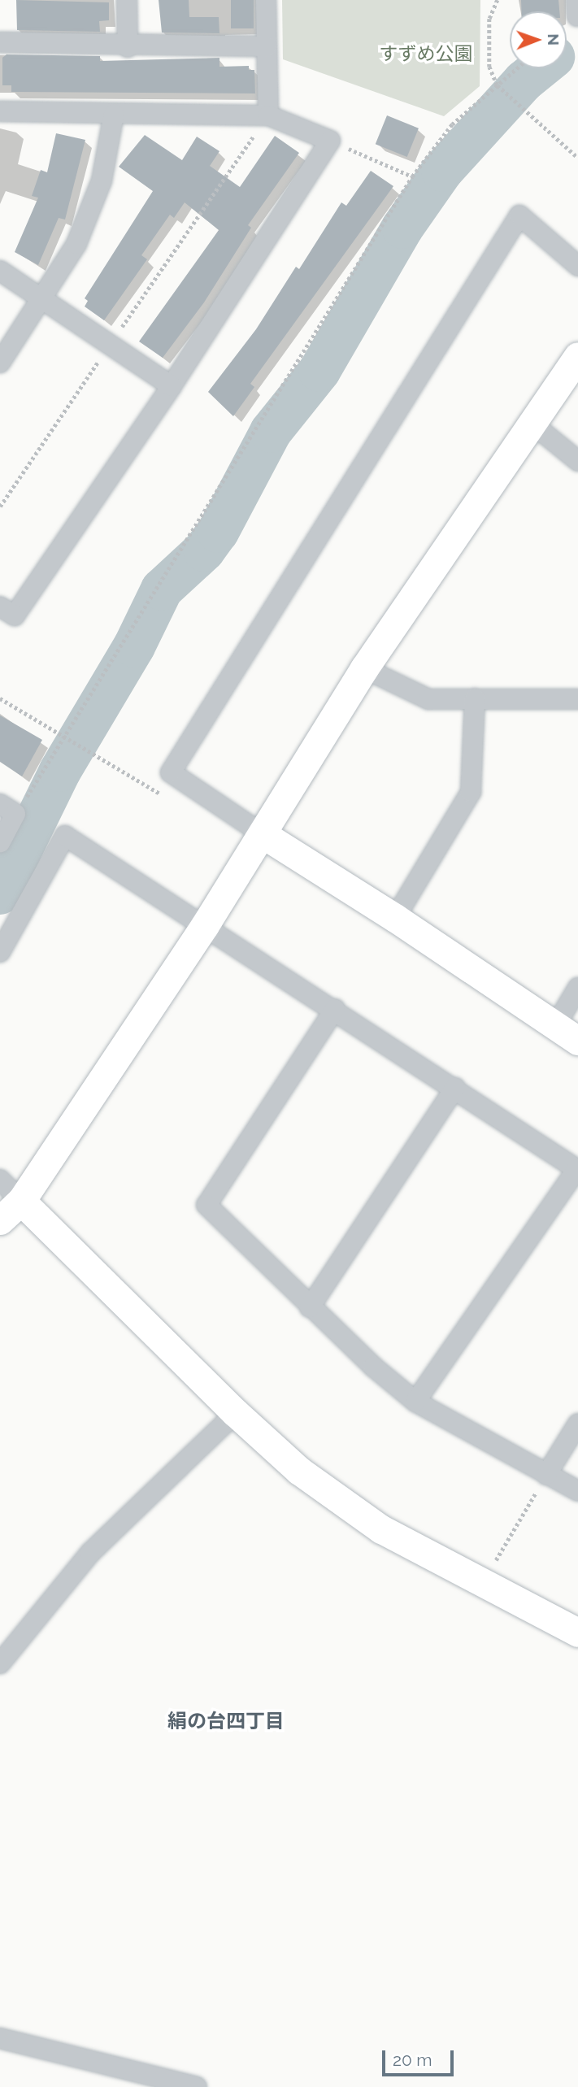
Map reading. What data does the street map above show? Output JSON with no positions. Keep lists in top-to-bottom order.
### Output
{
  "districts": ["絹の台四丁目"],
  "parks": ["すずめ公園"],
  "scale_bar": "20 m",
  "north": "right"
}
